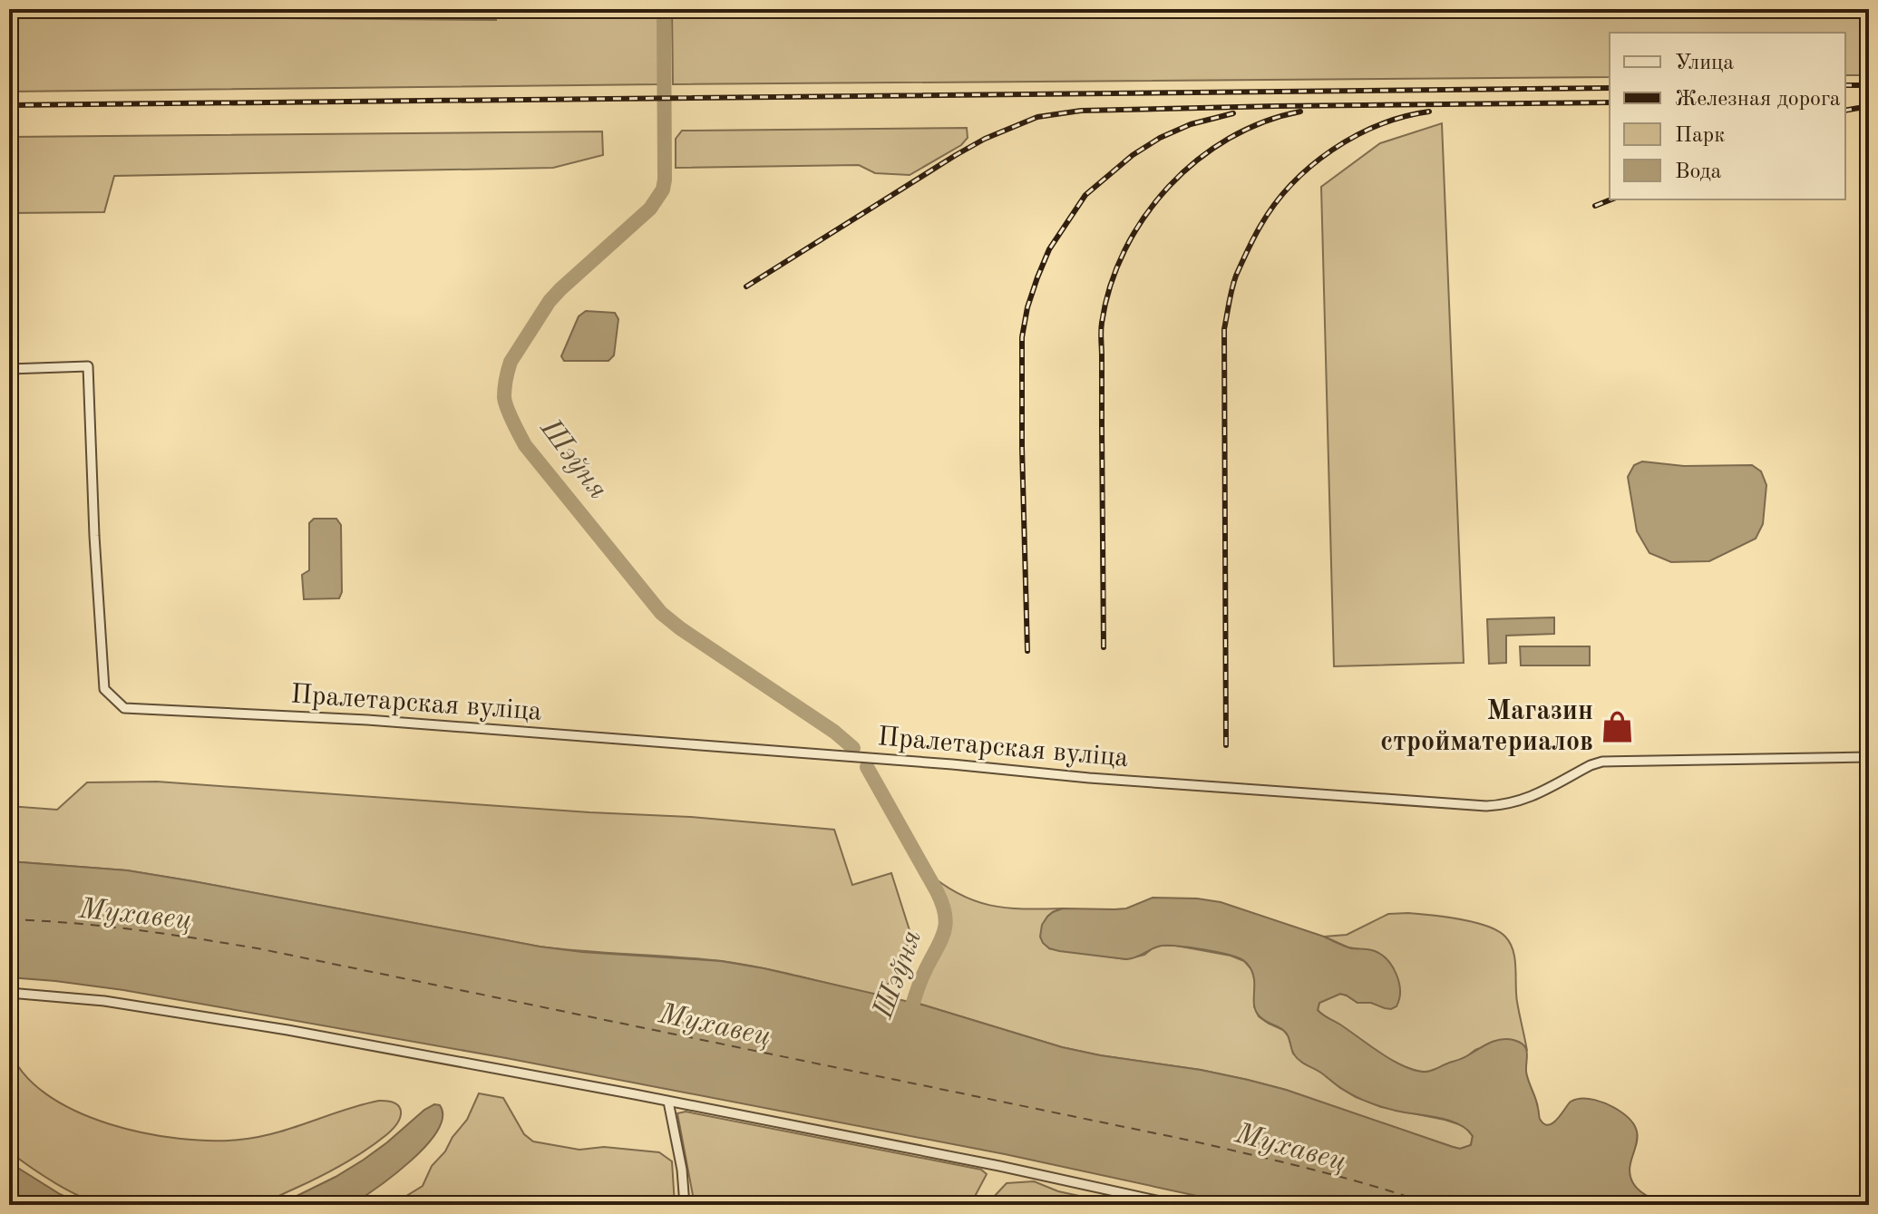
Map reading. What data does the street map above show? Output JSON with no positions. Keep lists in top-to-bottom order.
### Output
{
  "streets": {
    "street": ["Пралетарская вуліца"]
  },
  "water": ["Шэўня", "Мухавец"],
  "places": {
    "shop": ["Магазин стройматериалов"]
  },
  "legend": [
    "Улица",
    "Железная дорога",
    "Парк",
    "Вода"
  ]
}
